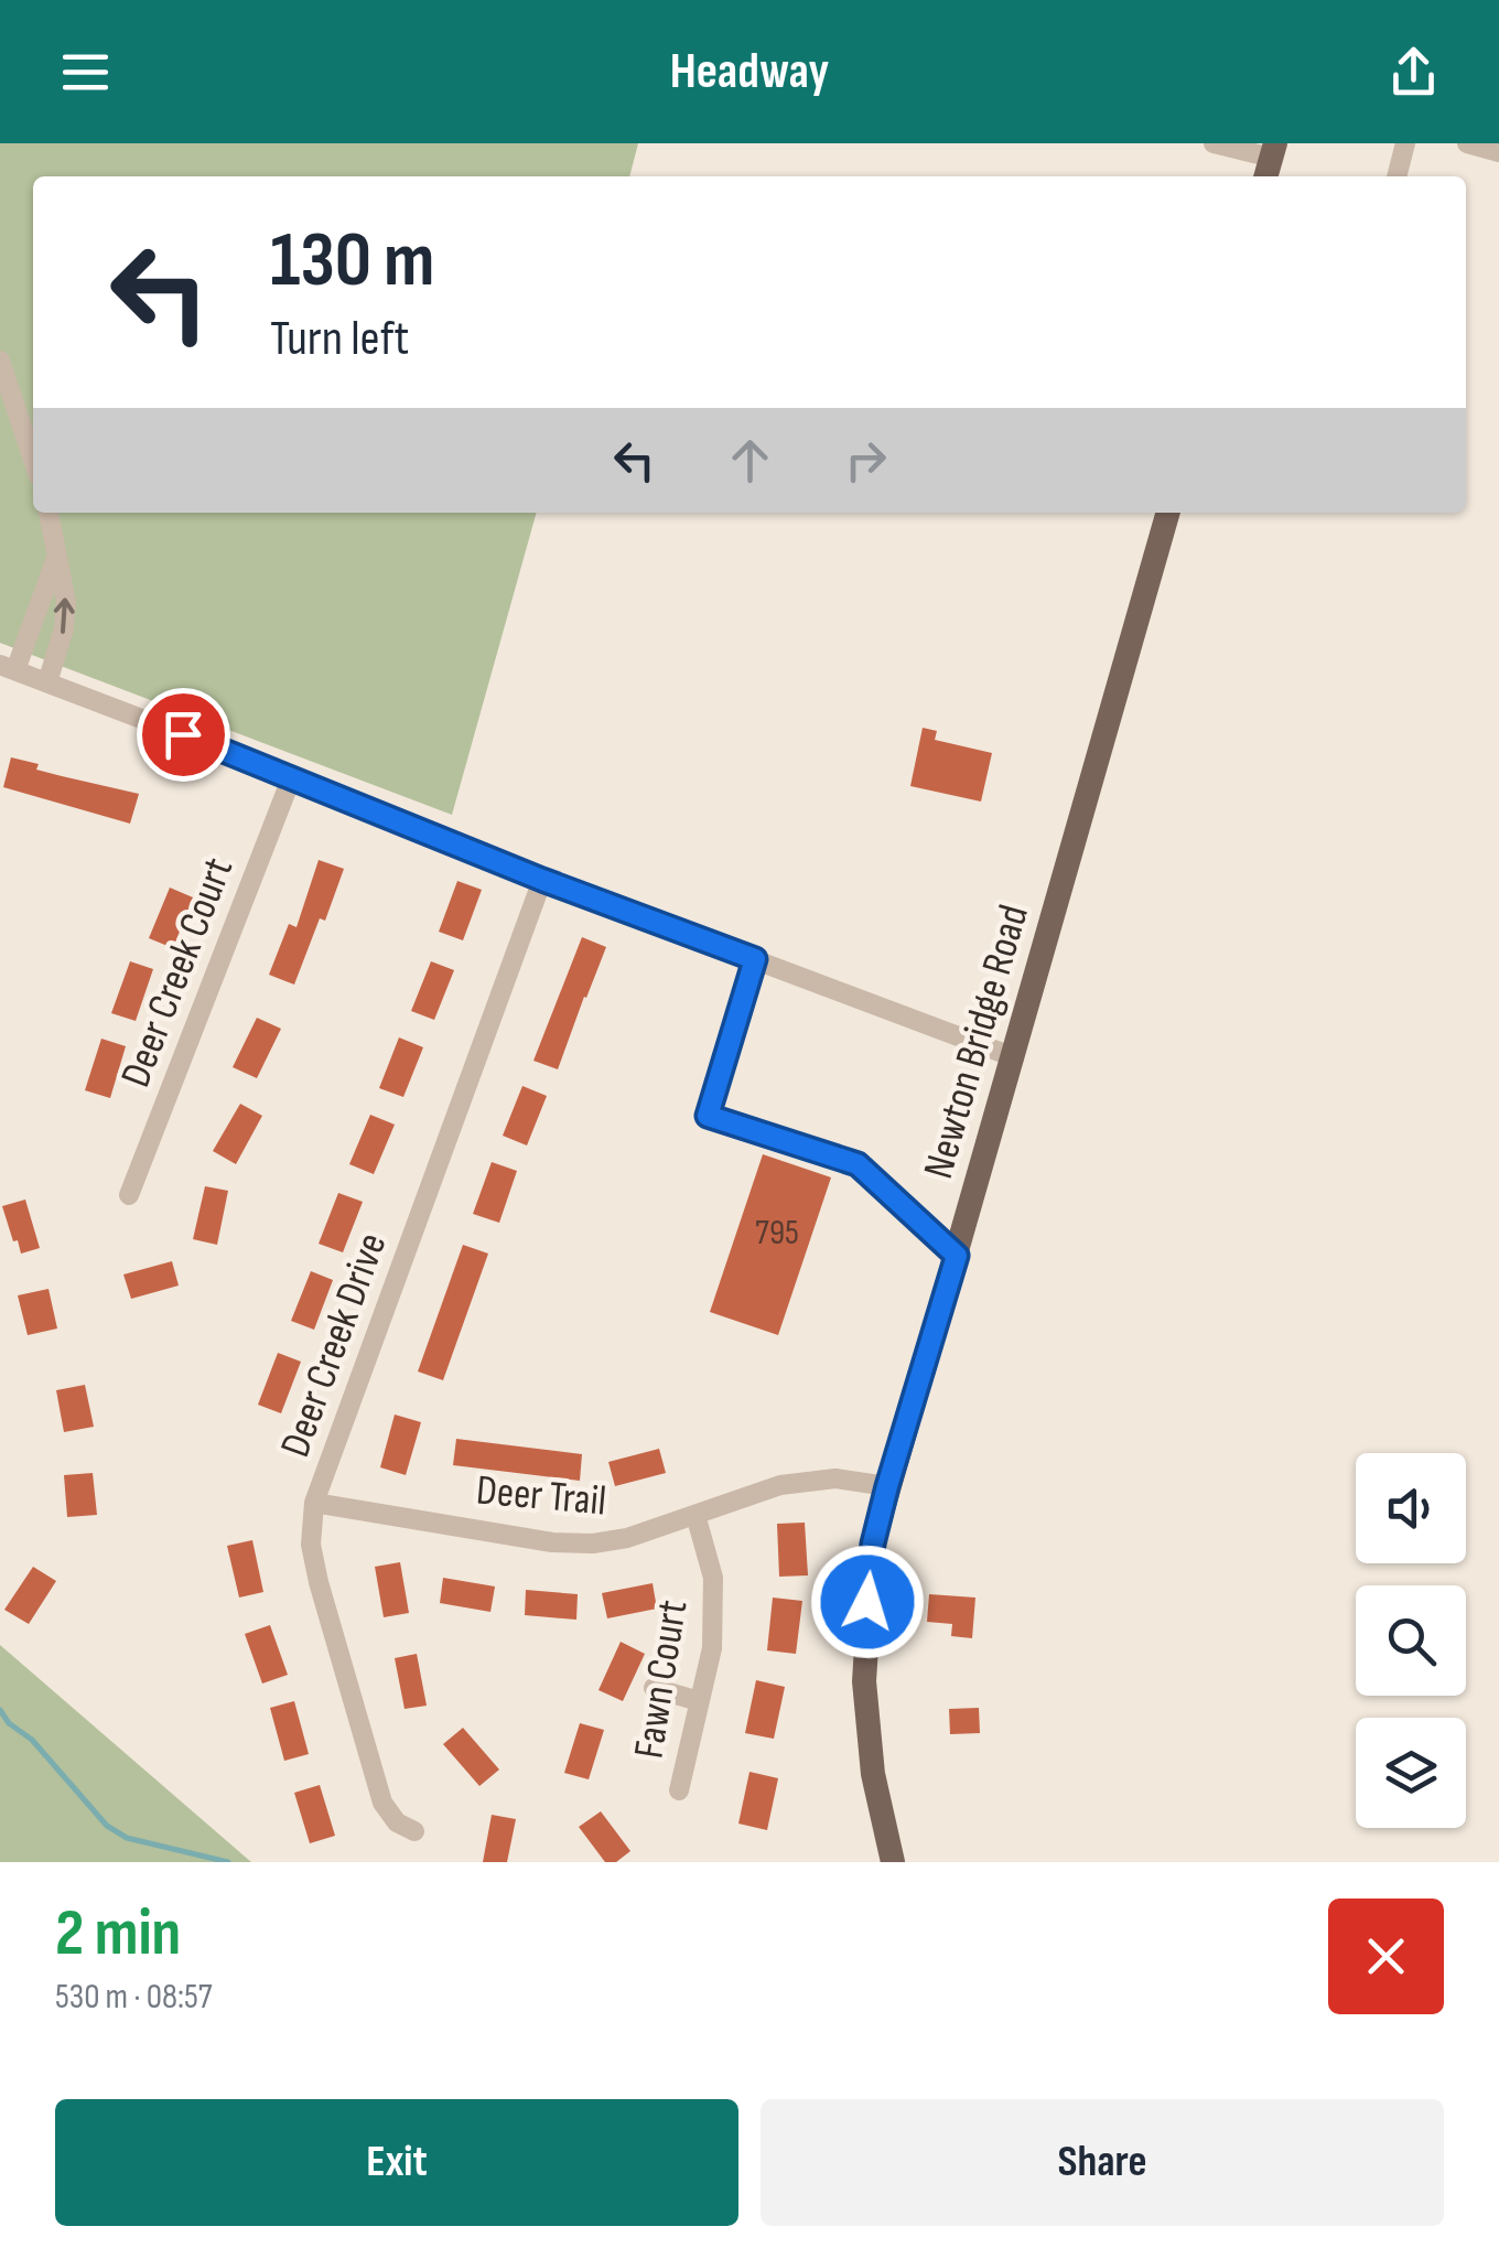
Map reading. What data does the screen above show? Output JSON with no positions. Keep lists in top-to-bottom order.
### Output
{
  "streets": {
    "main road": ["Newton Bridge Road"],
    "street": [
      "Deer Creek Court",
      "Deer Creek Drive",
      "Deer Trail",
      "Fawn Court"
    ]
  },
  "crossings": [
    ["Newton Bridge Road", "Deer Trail"],
    ["Deer Creek Drive", "Deer Trail"],
    ["Deer Trail", "Fawn Court"]
  ],
  "house_numbers": ["795"],
  "page": {
    "header": "Headway",
    "turn": ["130 m", "Turn left"],
    "heading": ["2 min", "530 m · 08:57"],
    "buttons": ["Exit", "Share"]
  }
}
